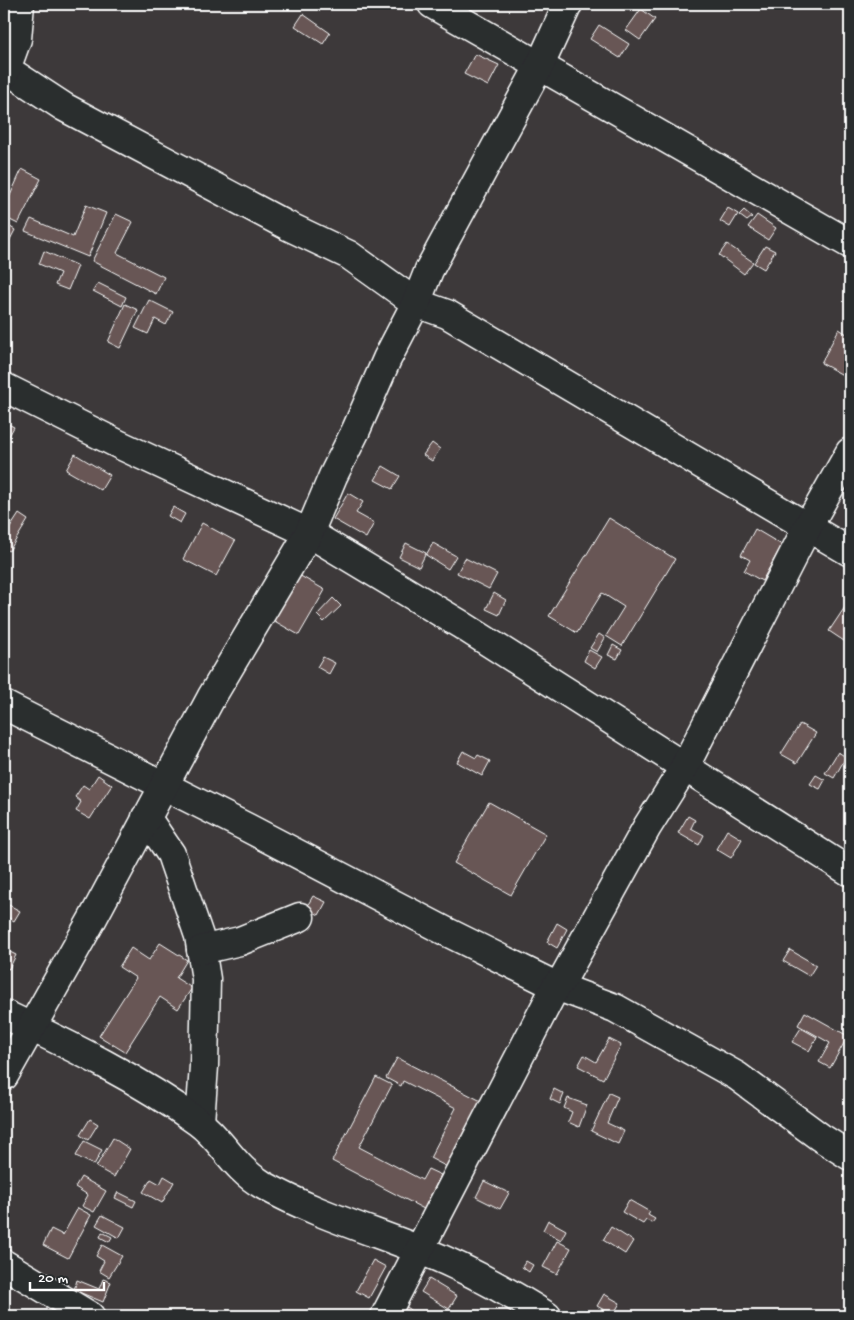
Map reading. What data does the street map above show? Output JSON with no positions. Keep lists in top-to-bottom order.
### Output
{
  "scale_bar": "20 m"
}
